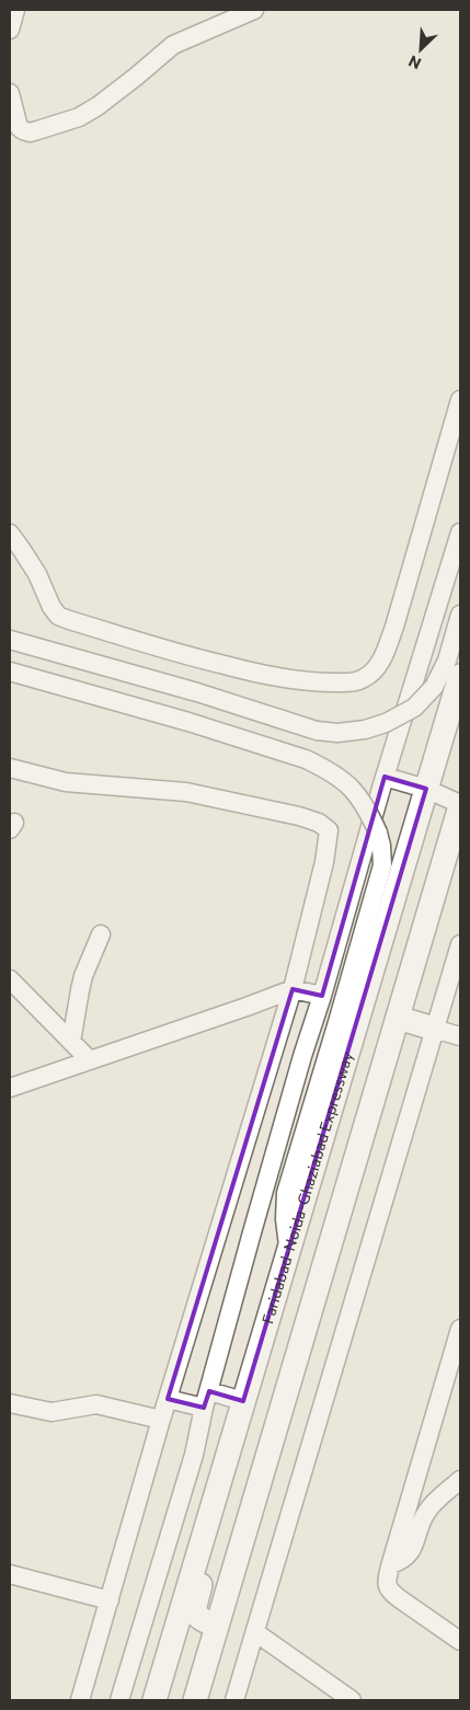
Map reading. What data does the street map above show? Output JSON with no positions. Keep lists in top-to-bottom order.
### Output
{
  "streets": {
    "main road": ["Faridabad-Noida-Ghaziabad Expressway"]
  },
  "north": "bottom left"
}
